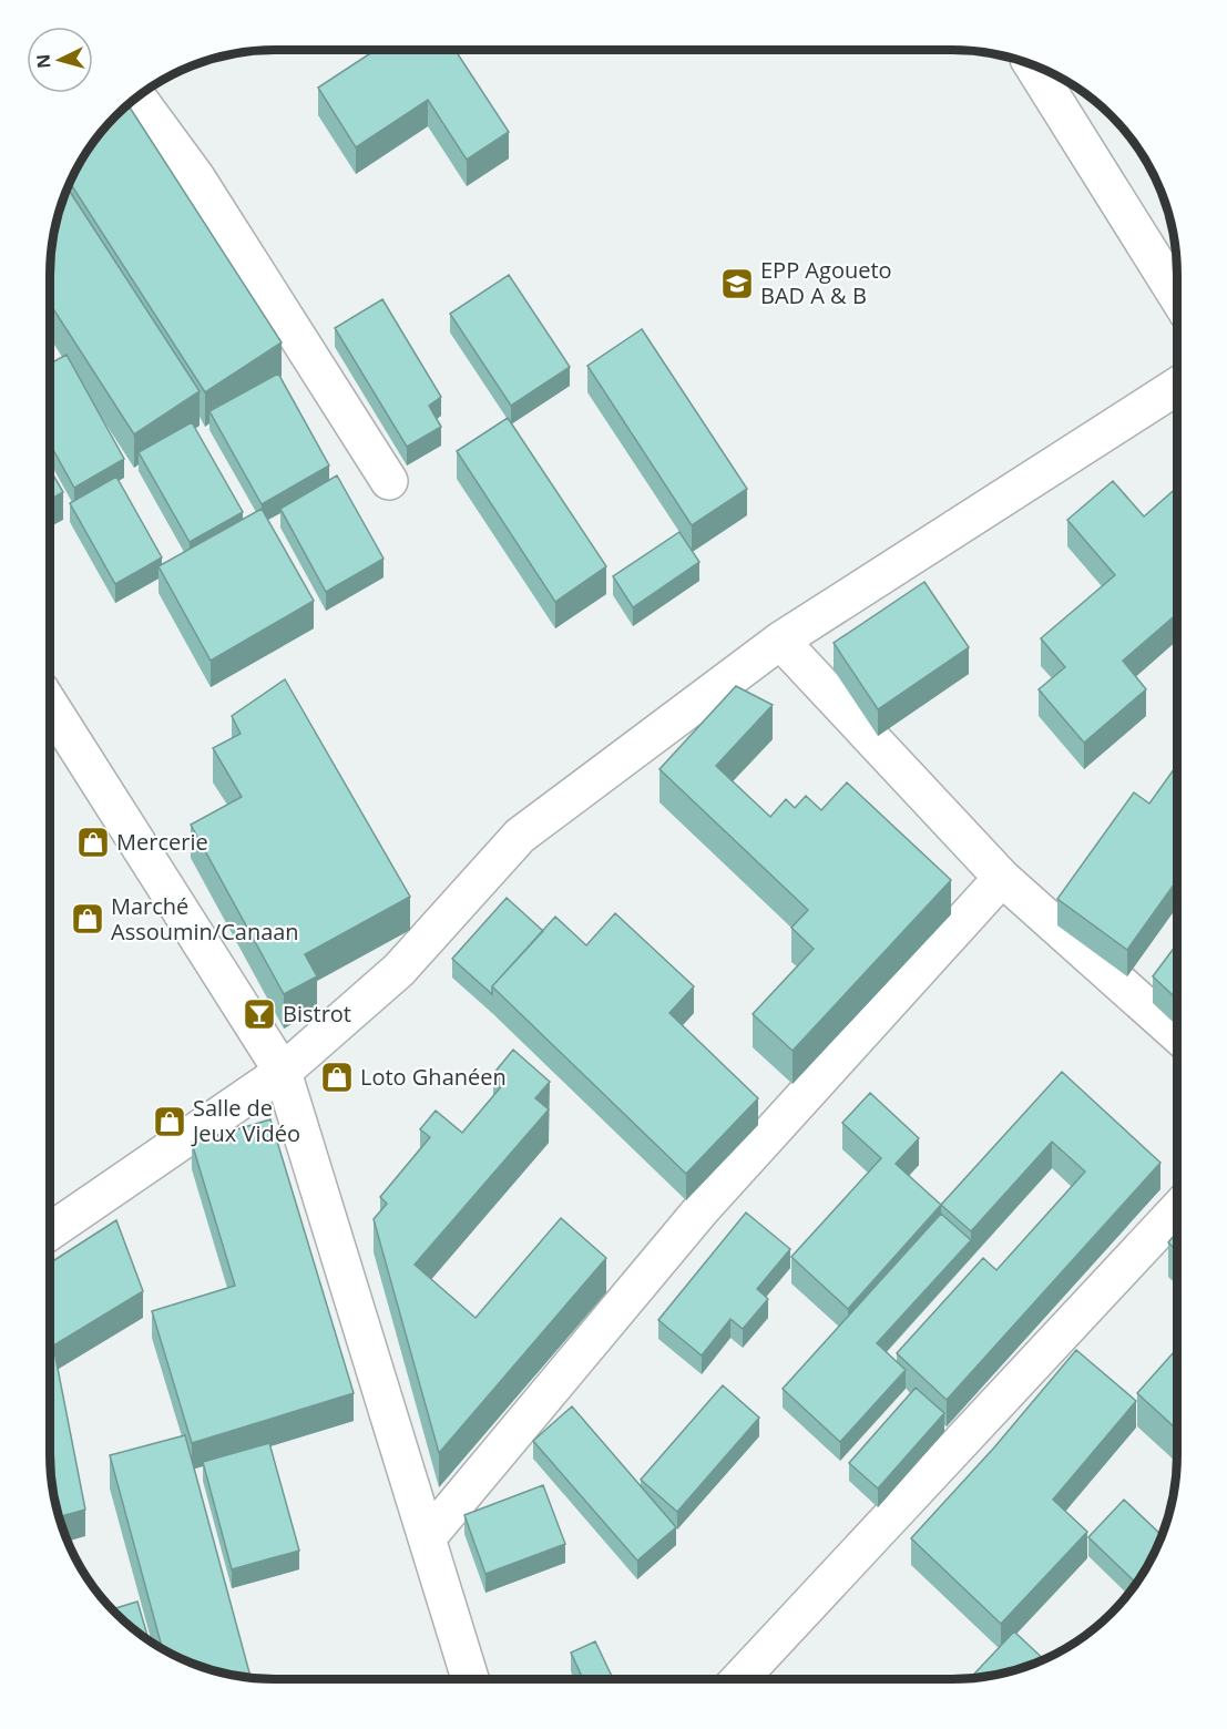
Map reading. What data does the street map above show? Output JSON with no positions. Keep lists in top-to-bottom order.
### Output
{
  "places": {
    "school or university": ["EPP Agoueto BAD A & B"],
    "shop": [
      "Mercerie",
      "Marché Assoumin/Canaan",
      "Loto Ghanéen",
      "Salle de Jeux Vidéo"
    ],
    "bar": ["Bistrot"]
  },
  "north": "left"
}
